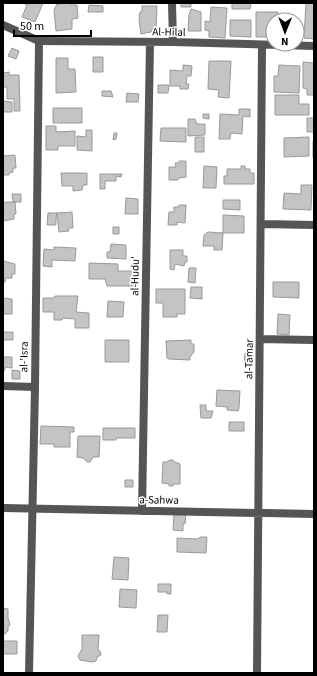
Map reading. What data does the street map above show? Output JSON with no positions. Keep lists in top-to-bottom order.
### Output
{
  "streets": {
    "street": [
      "Al-Hilal",
      "al-Hudu'",
      "al-'Isra",
      "al-Tamar",
      "a-Sahwa"
    ]
  },
  "crossings": [
    ["Al-Hilal", "al-Hudu'"],
    ["Al-Hilal", "al-'Isra"],
    ["Al-Hilal", "al-Tamar"],
    ["al-Hudu'", "a-Sahwa"],
    ["al-'Isra", "a-Sahwa"],
    ["al-Tamar", "a-Sahwa"]
  ],
  "scale_bar": "50 m",
  "north": "bottom"
}
